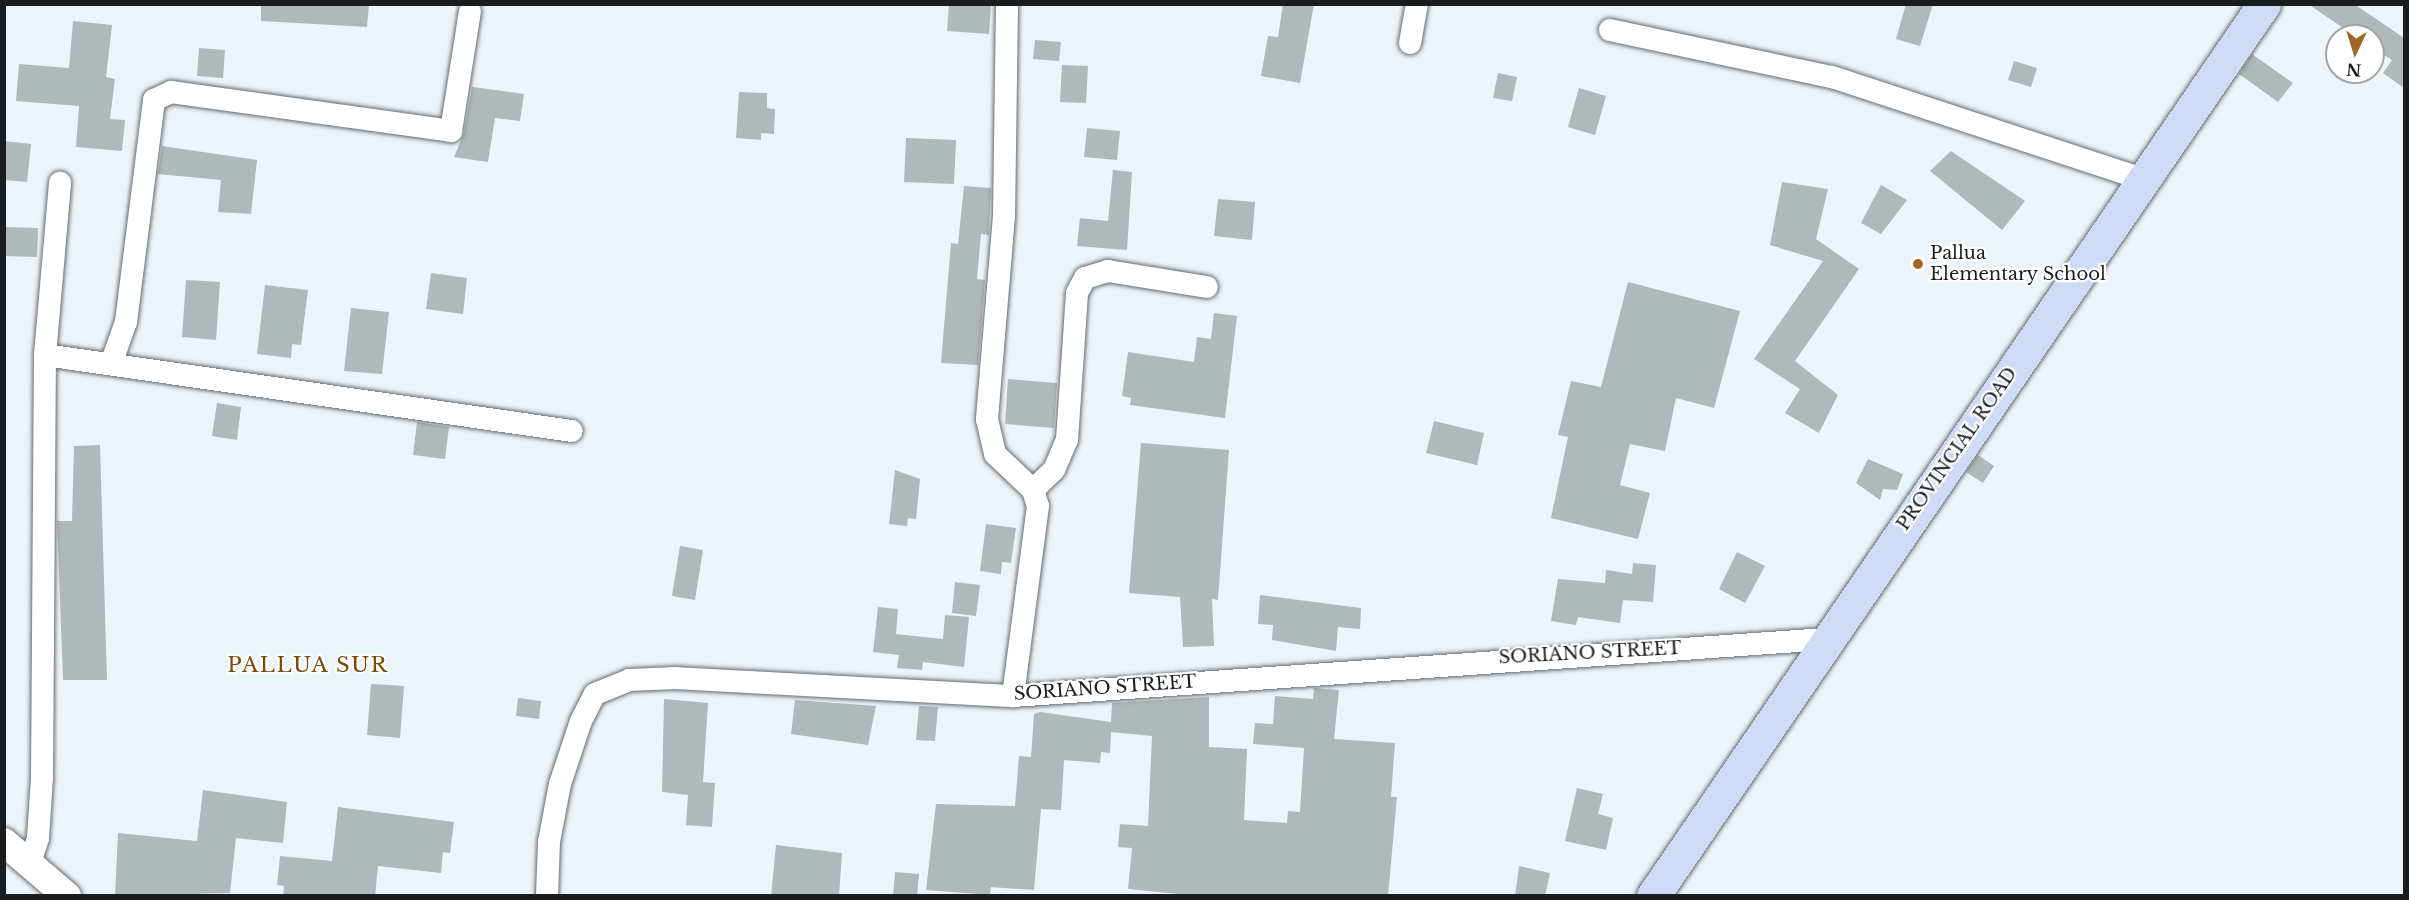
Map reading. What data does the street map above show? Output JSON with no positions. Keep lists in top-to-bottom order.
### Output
{
  "streets": {
    "main road": ["PROVINCIAL ROAD"],
    "street": ["SORIANO STREET"]
  },
  "crossings": [
    ["PROVINCIAL ROAD", "SORIANO STREET"]
  ],
  "districts": ["PALLUA SUR"],
  "places": ["Pallua Elementary School"],
  "north": "bottom"
}
